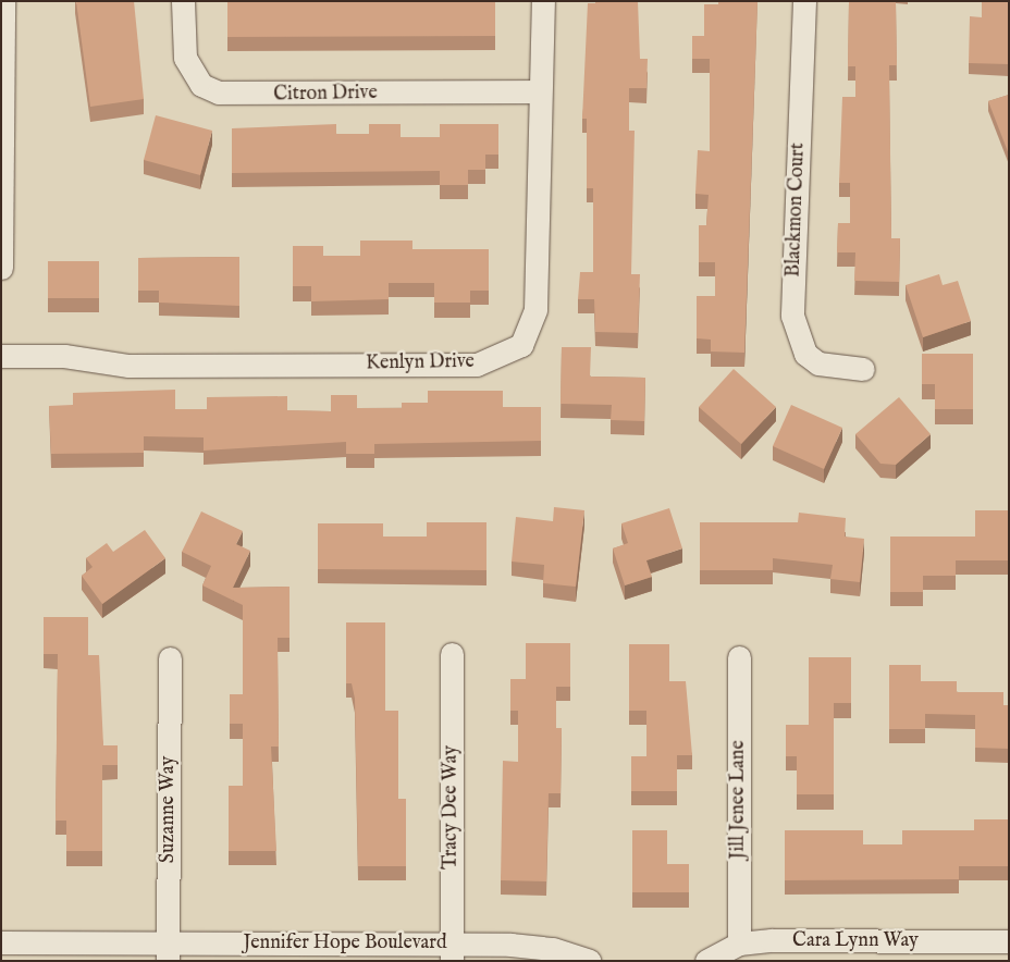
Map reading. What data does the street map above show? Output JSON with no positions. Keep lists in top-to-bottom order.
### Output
{
  "streets": {
    "street": [
      "Citron Drive",
      "Blackmon Court",
      "Kenlyn Drive",
      "Jill Jenee Lane",
      "Tracy Dee Way",
      "Suzanne Way",
      "Cara Lynn Way",
      "Jennifer Hope Boulevard"
    ]
  },
  "crossings": [
    ["Citron Drive", "Kenlyn Drive"],
    ["Jill Jenee Lane", "Cara Lynn Way"],
    ["Tracy Dee Way", "Jennifer Hope Boulevard"],
    ["Suzanne Way", "Jennifer Hope Boulevard"]
  ]
}
